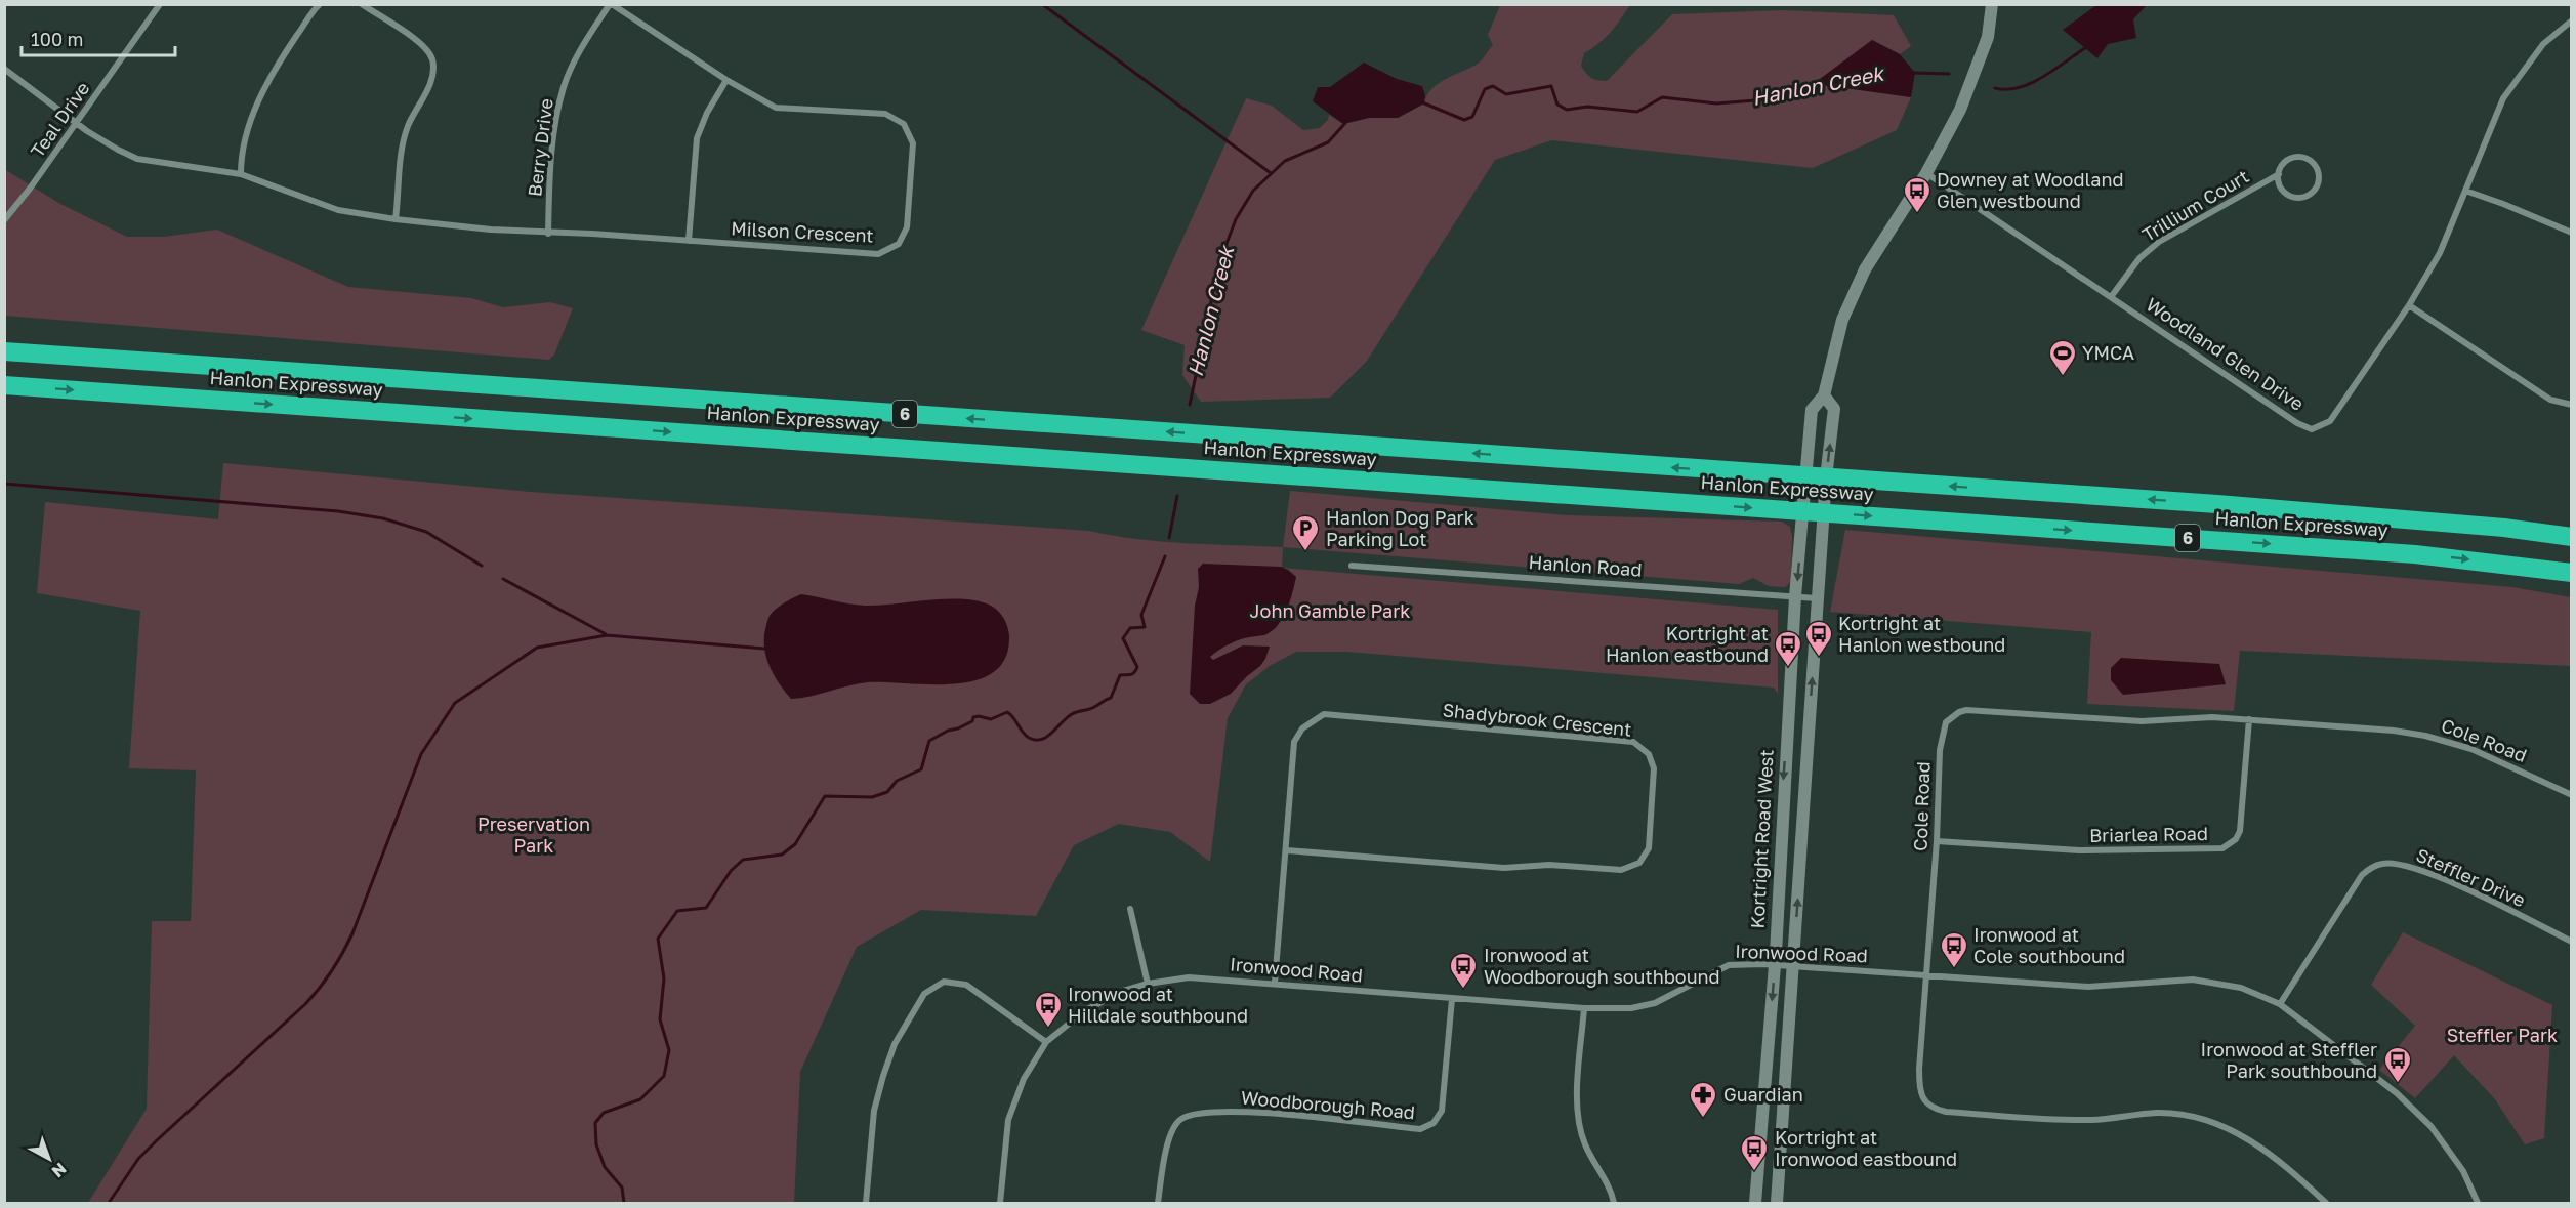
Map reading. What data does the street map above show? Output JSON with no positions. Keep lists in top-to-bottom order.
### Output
{
  "streets": {
    "highway": ["Hanlon Expressway", "6"],
    "street": [
      "Teal Drive",
      "Berry Drive",
      "Trillium Court",
      "Milson Crescent",
      "Woodland Glen Drive",
      "Hanlon Road",
      "Shadybrook Crescent",
      "Cole Road",
      "Briarlea Road",
      "Kortright Road West",
      "Steffler Drive",
      "Ironwood Road",
      "Woodborough Road"
    ]
  },
  "crossings": [
    ["Berry Drive", "Milson Crescent"],
    ["Trillium Court", "Woodland Glen Drive"],
    ["Woodland Glen Drive", "Kortright Road West"],
    ["Hanlon Expressway", "Kortright Road West"],
    ["Hanlon Road", "Kortright Road West"],
    ["Shadybrook Crescent", "Ironwood Road"],
    ["Cole Road", "Briarlea Road"],
    ["Cole Road", "Ironwood Road"],
    ["Kortright Road West", "Ironwood Road"],
    ["Steffler Drive", "Ironwood Road"],
    ["Ironwood Road", "Woodborough Road"]
  ],
  "water": ["Hanlon Creek"],
  "parks": ["John Gamble Park", "Preservation Park", "Steffler Park"],
  "places": {
    "bus stop": [
      "Downey at Woodland Glen westbound",
      "Kortright at Hanlon westbound",
      "Kortright at Hanlon eastbound",
      "Ironwood at Cole southbound",
      "Ironwood at Woodborough southbound",
      "Ironwood at Hilldale southbound",
      "Ironwood at Steffler Park southbound",
      "Kortright at Ironwood eastbound"
    ],
    "sports": ["YMCA"],
    "parking": ["Hanlon Dog Park Parking Lot"],
    "pharmacy": ["Guardian"]
  },
  "scale_bar": "100 m",
  "north": "bottom right"
}
